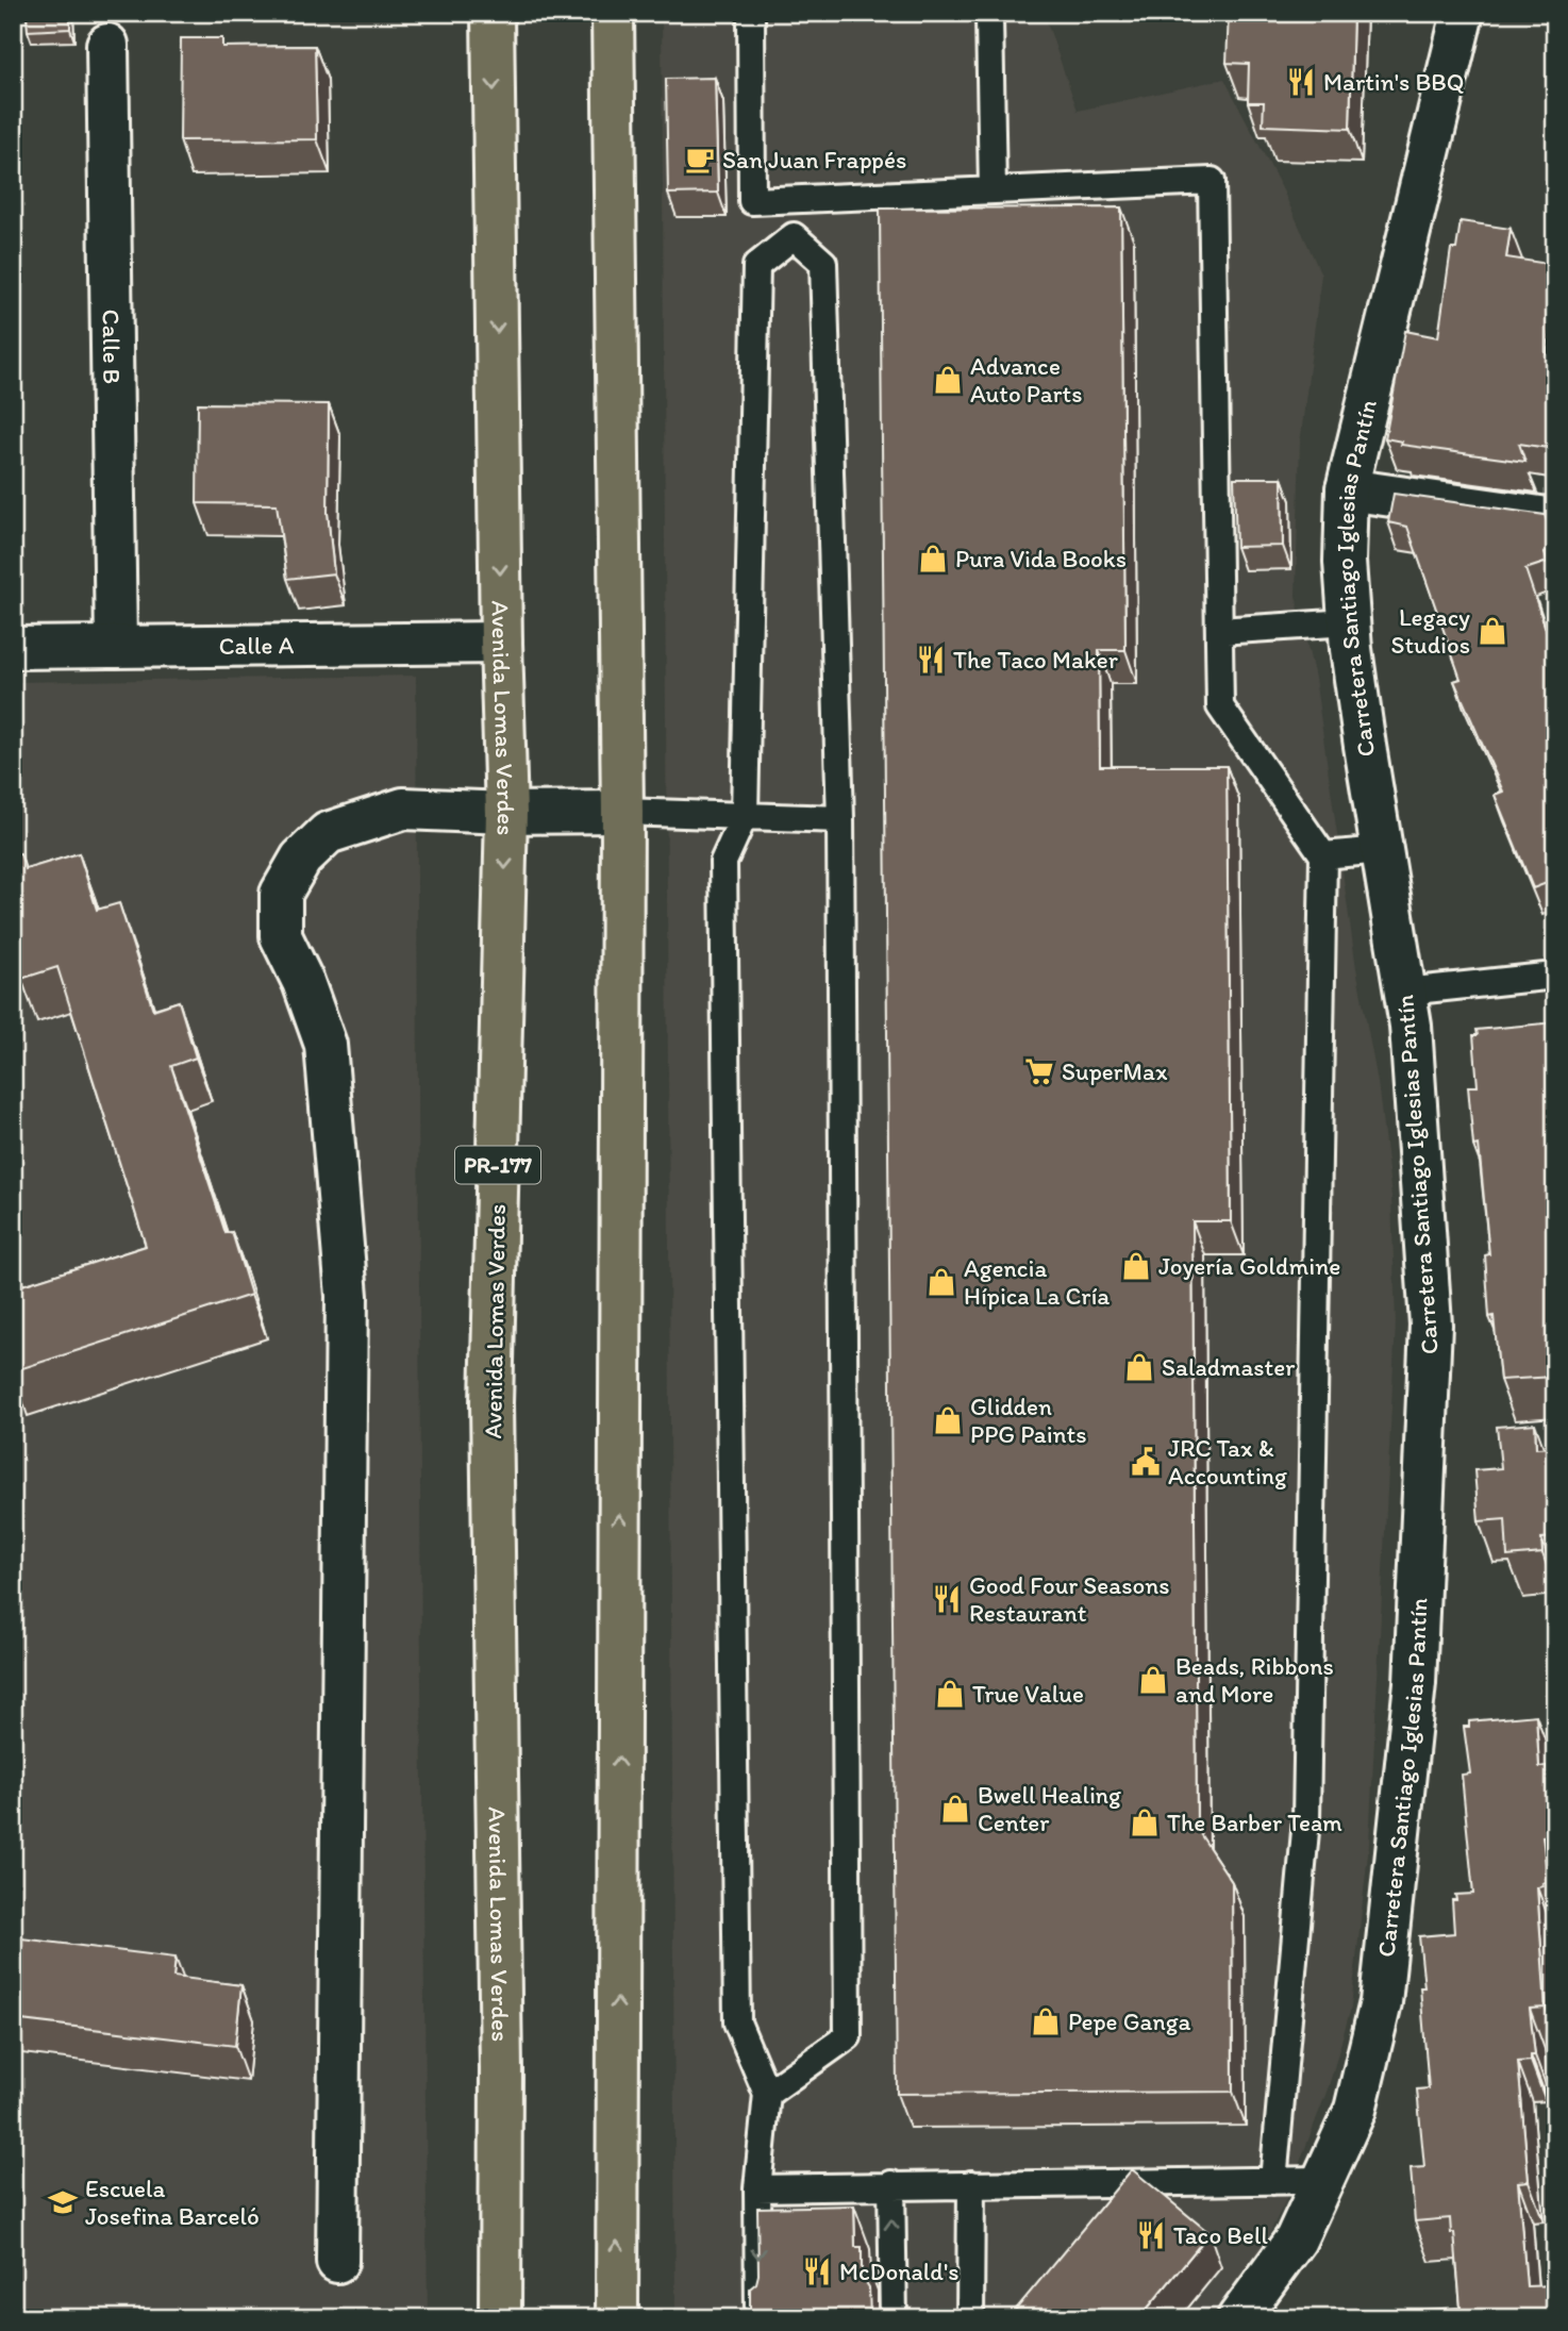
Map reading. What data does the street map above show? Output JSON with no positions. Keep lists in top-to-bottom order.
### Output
{
  "streets": {
    "main road": ["Avenida Lomas Verdes", "PR-177"],
    "street": ["Calle B", "Carretera Santiago Iglesias Pantín", "Calle A"]
  },
  "crossings": [
    ["Calle B", "Calle A"],
    ["Calle A", "Avenida Lomas Verdes"]
  ],
  "places": {
    "restaurant": [
      "Martin's BBQ",
      "The Taco Maker",
      "Good Four Seasons Restaurant",
      "Taco Bell",
      "McDonald's"
    ],
    "cafe": ["San Juan Frappés"],
    "shop": [
      "Advance Auto Parts",
      "Pura Vida Books",
      "Legacy Studios",
      "Joyería Goldmine",
      "Agencia Hípica La Cría",
      "Saladmaster",
      "Glidden PPG Paints",
      "Beads, Ribbons and More",
      "True Value",
      "Bwell Healing Center",
      "The Barber Team",
      "Pepe Ganga"
    ],
    "supermarket": ["SuperMax"],
    "public building": ["JRC Tax & Accounting"],
    "school or university": ["Escuela Josefina Barceló"]
  }
}
